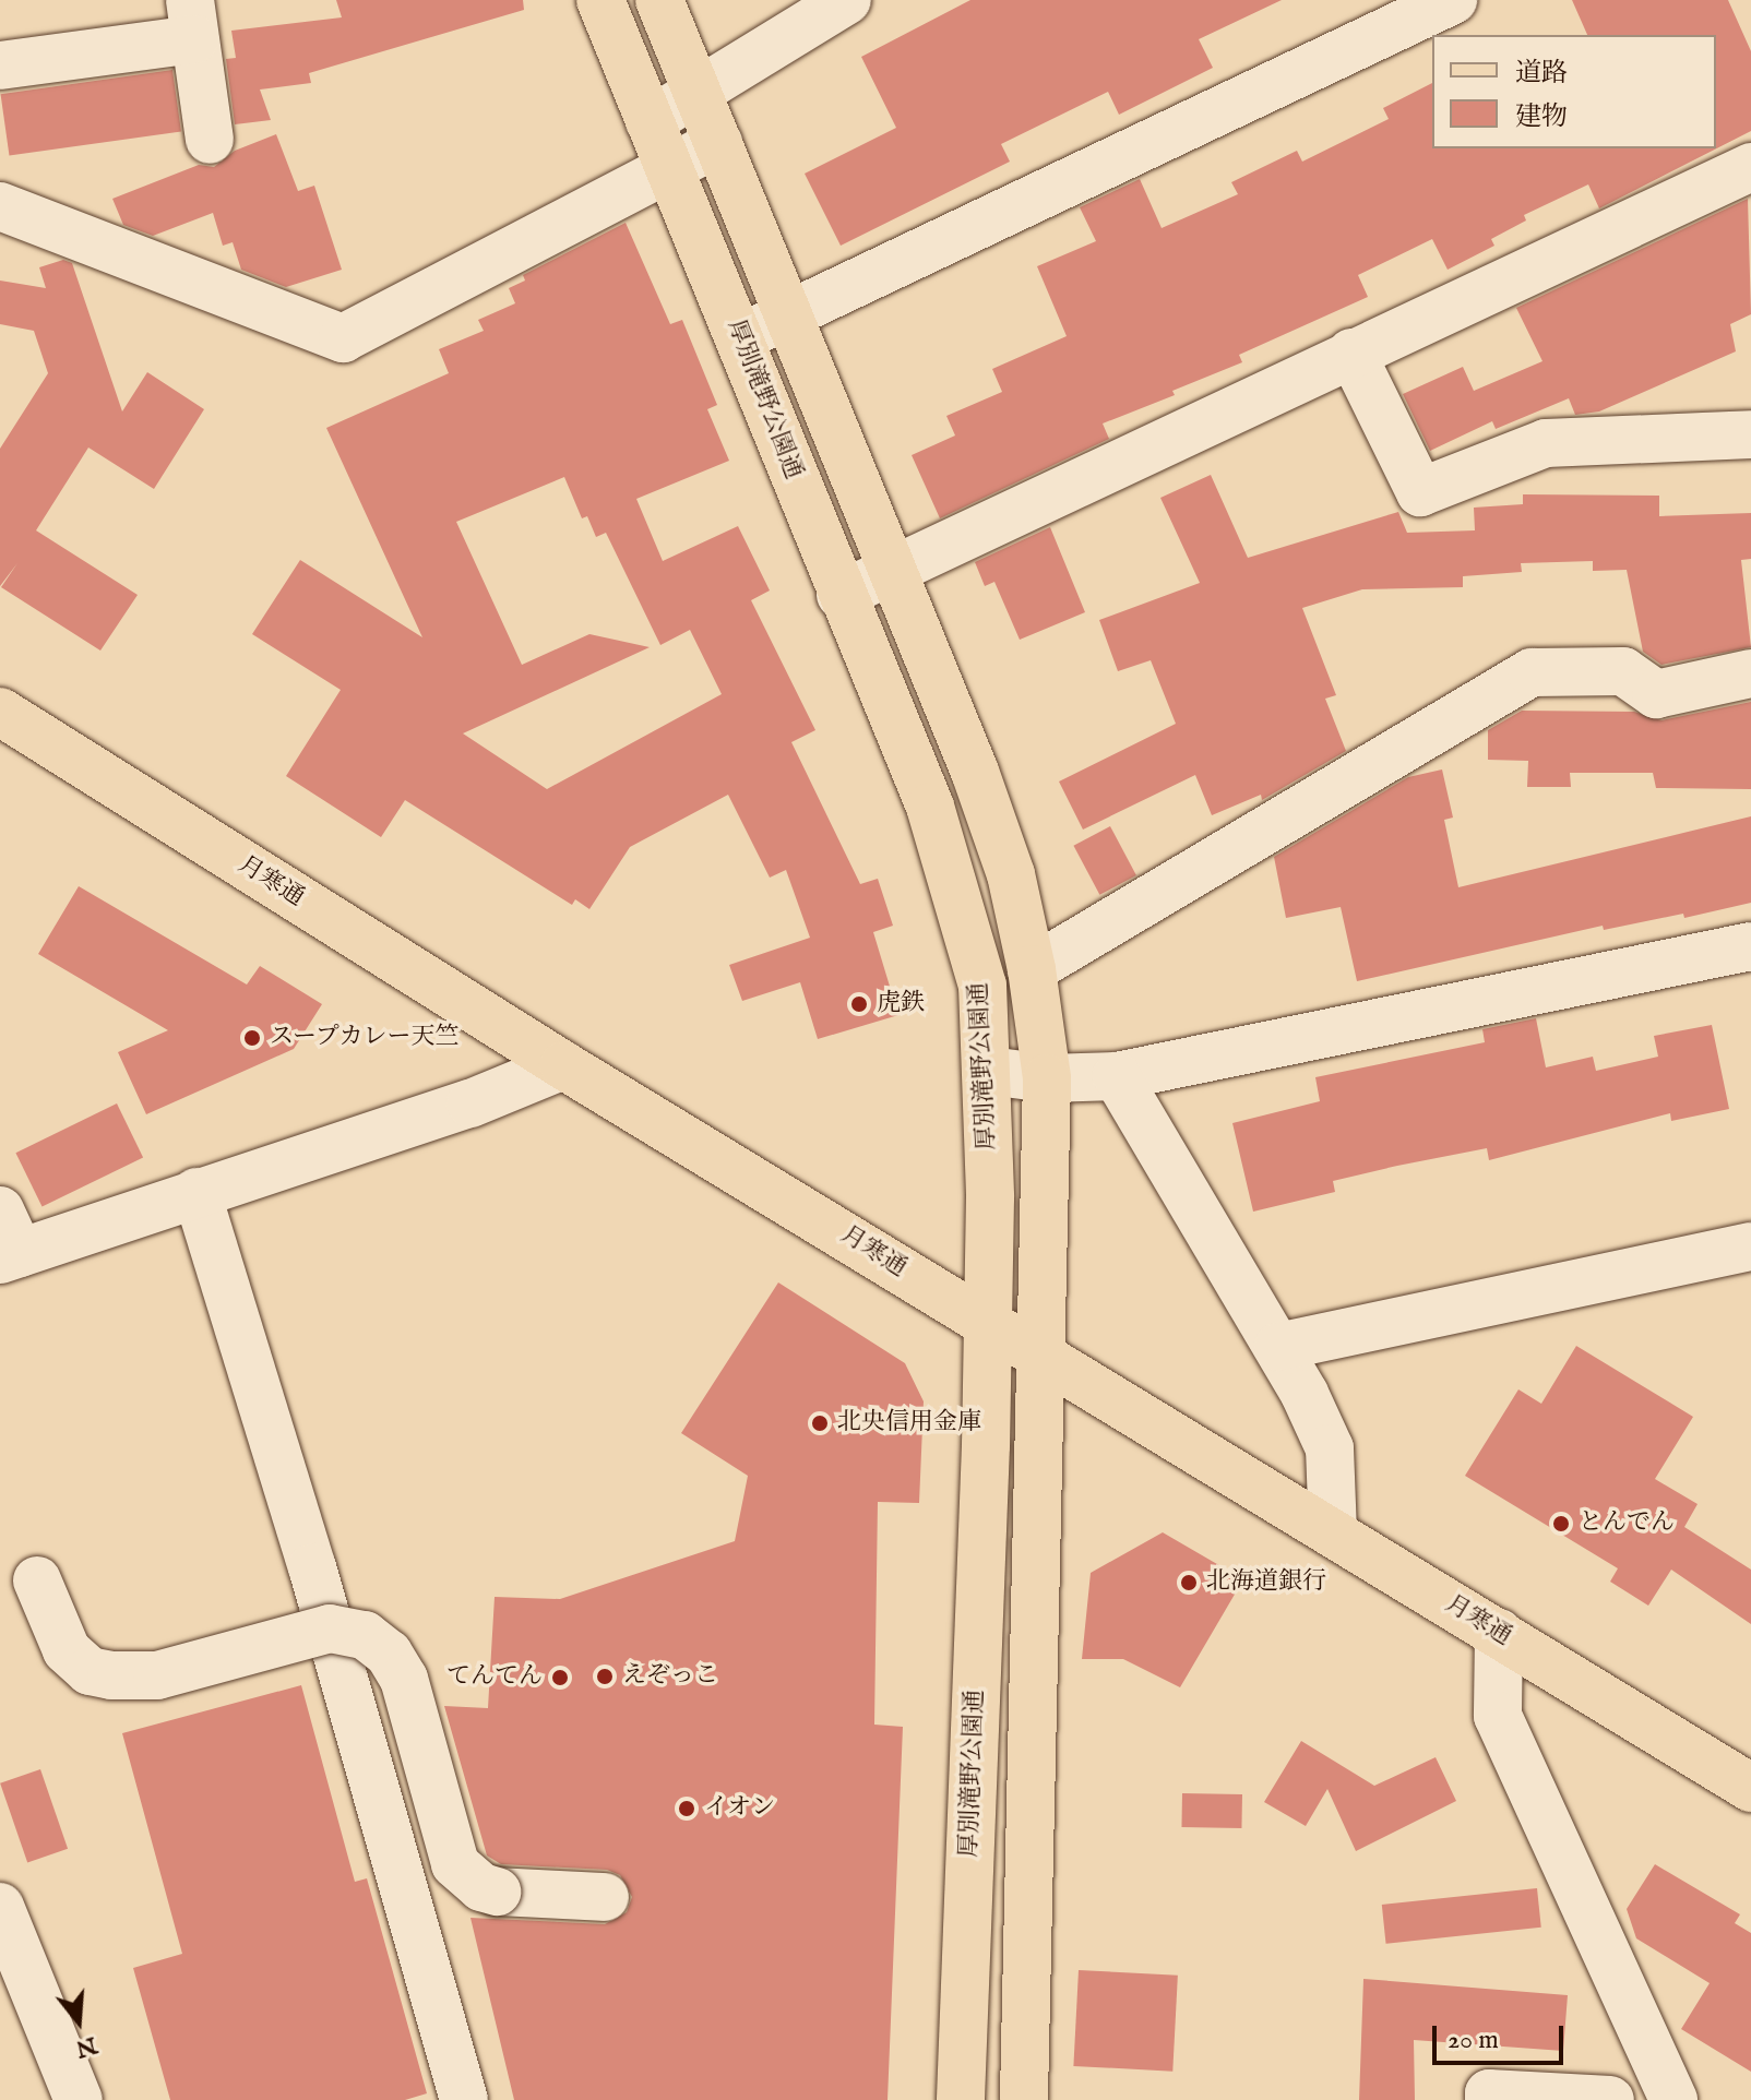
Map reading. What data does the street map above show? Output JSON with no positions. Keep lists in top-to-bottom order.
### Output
{
  "streets": {
    "main road": ["厚別滝野公園通", "月寒通"]
  },
  "crossings": [
    ["厚別滝野公園通", "月寒通"]
  ],
  "places": [
    "虎鉄",
    "スープカレー天竺",
    "北央信用金庫",
    "とんでん",
    "北海道銀行",
    "えぞっこ",
    "てんてん",
    "イオン"
  ],
  "legend": ["道路", "建物"],
  "scale_bar": "20 m",
  "north": "bottom"
}
